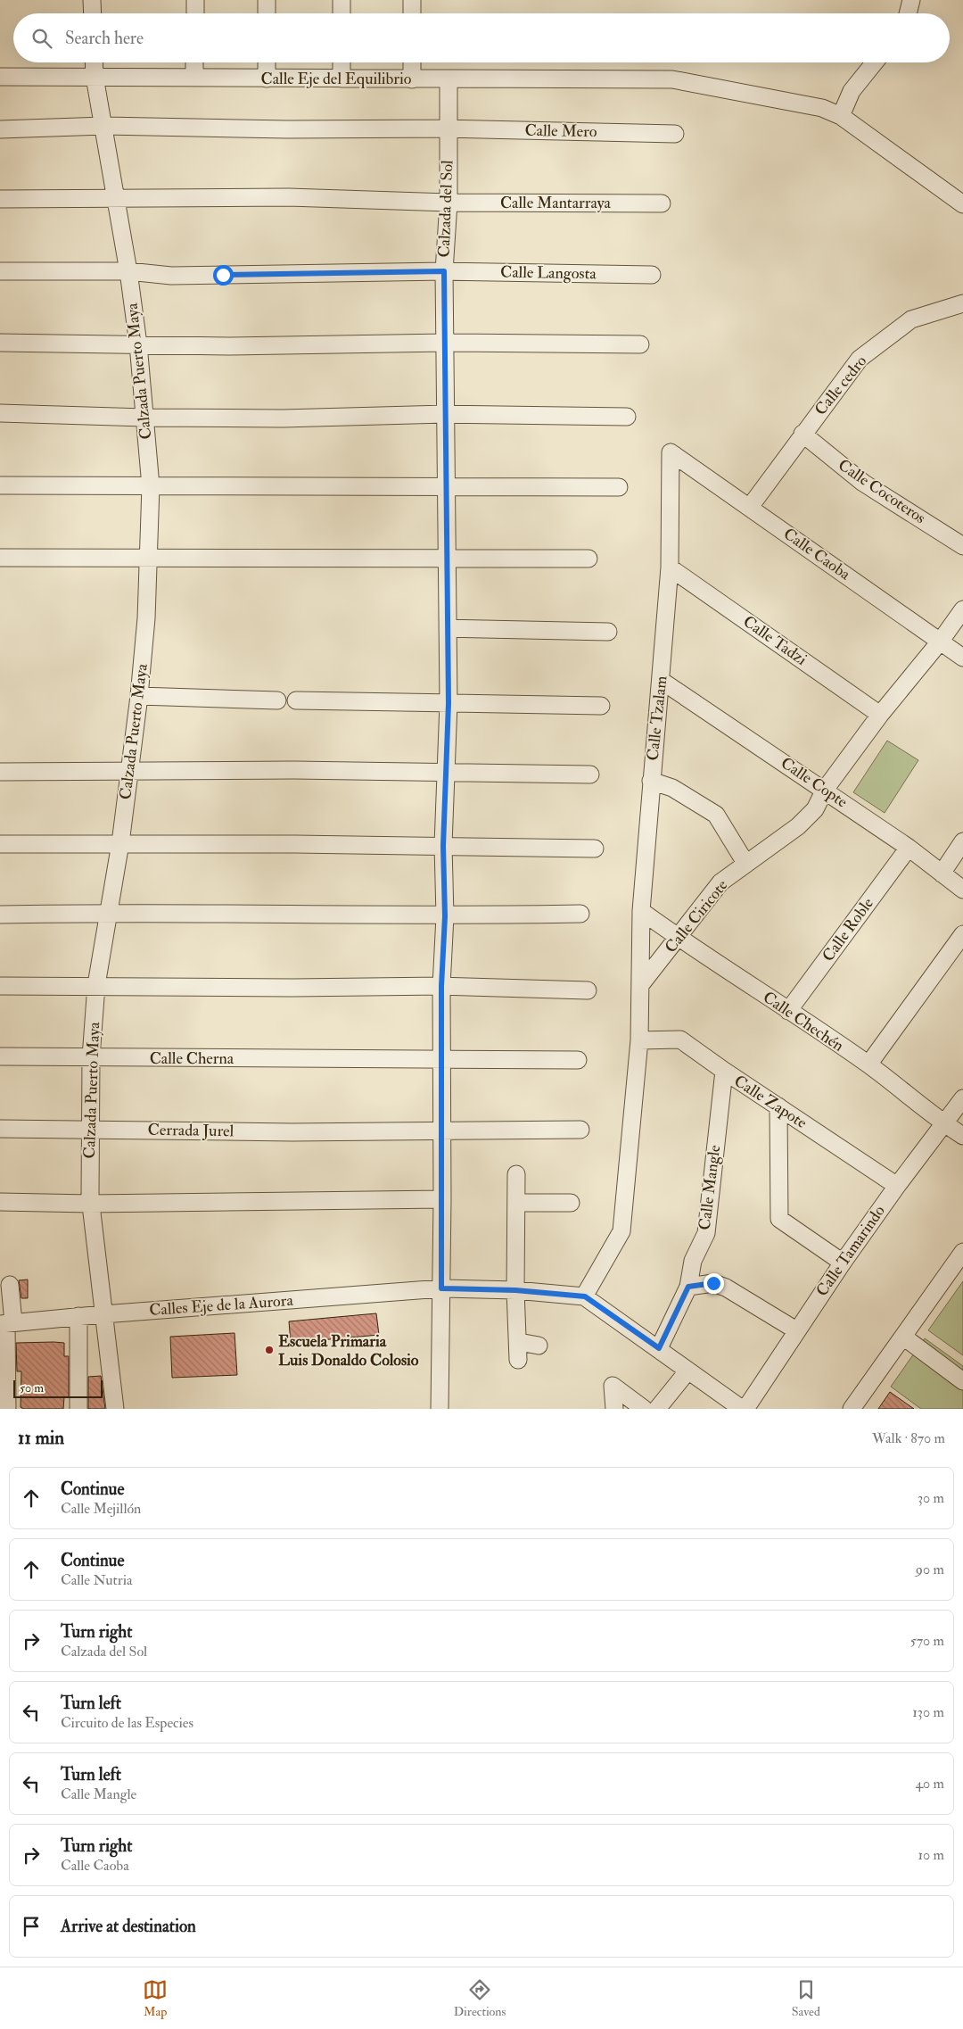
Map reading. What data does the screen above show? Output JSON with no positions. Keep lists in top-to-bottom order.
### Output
{
  "streets": {
    "street": [
      "Calle Eje del Equilibrio",
      "Calle Mero",
      "Calle Mantarraya",
      "Calzada del Sol",
      "Calle Langosta",
      "Calzada Puerto Maya",
      "Calle cedro",
      "Calle Cocoteros",
      "Calle Caoba",
      "Calle Tadzi",
      "Calle Tzalam",
      "Calle Copte",
      "Calle Ciricote",
      "Calle Roble",
      "Calle Chechén",
      "Calle Cherna",
      "Calle Zapote",
      "Cerrada Jurel",
      "Calle Mangle",
      "Calle Tamarindo",
      "Calles Eje de la Aurora"
    ]
  },
  "crossings": [
    ["Calle Eje del Equilibrio", "Calzada del Sol"],
    ["Calle Eje del Equilibrio", "Calzada Puerto Maya"],
    ["Calle Mero", "Calzada del Sol"],
    ["Calle Mero", "Calzada Puerto Maya"],
    ["Calle Mantarraya", "Calzada del Sol"],
    ["Calle Mantarraya", "Calzada Puerto Maya"],
    ["Calzada del Sol", "Calle Langosta"],
    ["Calzada del Sol", "Calle Cherna"],
    ["Calzada del Sol", "Cerrada Jurel"],
    ["Calzada del Sol", "Calles Eje de la Aurora"],
    ["Calle Langosta", "Calzada Puerto Maya"],
    ["Calzada Puerto Maya", "Calle Cherna"],
    ["Calzada Puerto Maya", "Cerrada Jurel"],
    ["Calzada Puerto Maya", "Calles Eje de la Aurora"],
    ["Calle cedro", "Calle Cocoteros"],
    ["Calle cedro", "Calle Caoba"],
    ["Calle Caoba", "Calle Tzalam"],
    ["Calle Caoba", "Calle Ciricote"],
    ["Calle Tadzi", "Calle Tzalam"],
    ["Calle Tadzi", "Calle Ciricote"],
    ["Calle Tzalam", "Calle Copte"],
    ["Calle Tzalam", "Calle Ciricote"],
    ["Calle Tzalam", "Calle Chechén"],
    ["Calle Copte", "Calle Ciricote"],
    ["Calle Copte", "Calle Roble"],
    ["Calle Ciricote", "Calle Chechén"],
    ["Calle Roble", "Calle Chechén"],
    ["Calle Chechén", "Calle Tamarindo"],
    ["Calle Zapote", "Calle Mangle"],
    ["Calle Zapote", "Calle Tamarindo"]
  ],
  "places": ["Escuela Primaria Luis Donaldo Colosio"],
  "scale_bar": "50 m",
  "page": {
    "search": "Search here",
    "scale": "50 m",
    "heading": ["11 min", "Walk · 870 m"],
    "list": [
      ["Continue", "Calle Mejillón", "30 m"],
      ["Continue", "Calle Nutria", "90 m"],
      ["Turn right", "Calzada del Sol", "570 m"],
      ["Turn left", "Circuito de las Especies", "130 m"],
      ["Turn left", "Calle Mangle", "40 m"],
      ["Turn right", "Calle Caoba", "10 m"],
      "Arrive at destination"
    ],
    "nav": ["Map", "Directions", "Saved"]
  }
}
